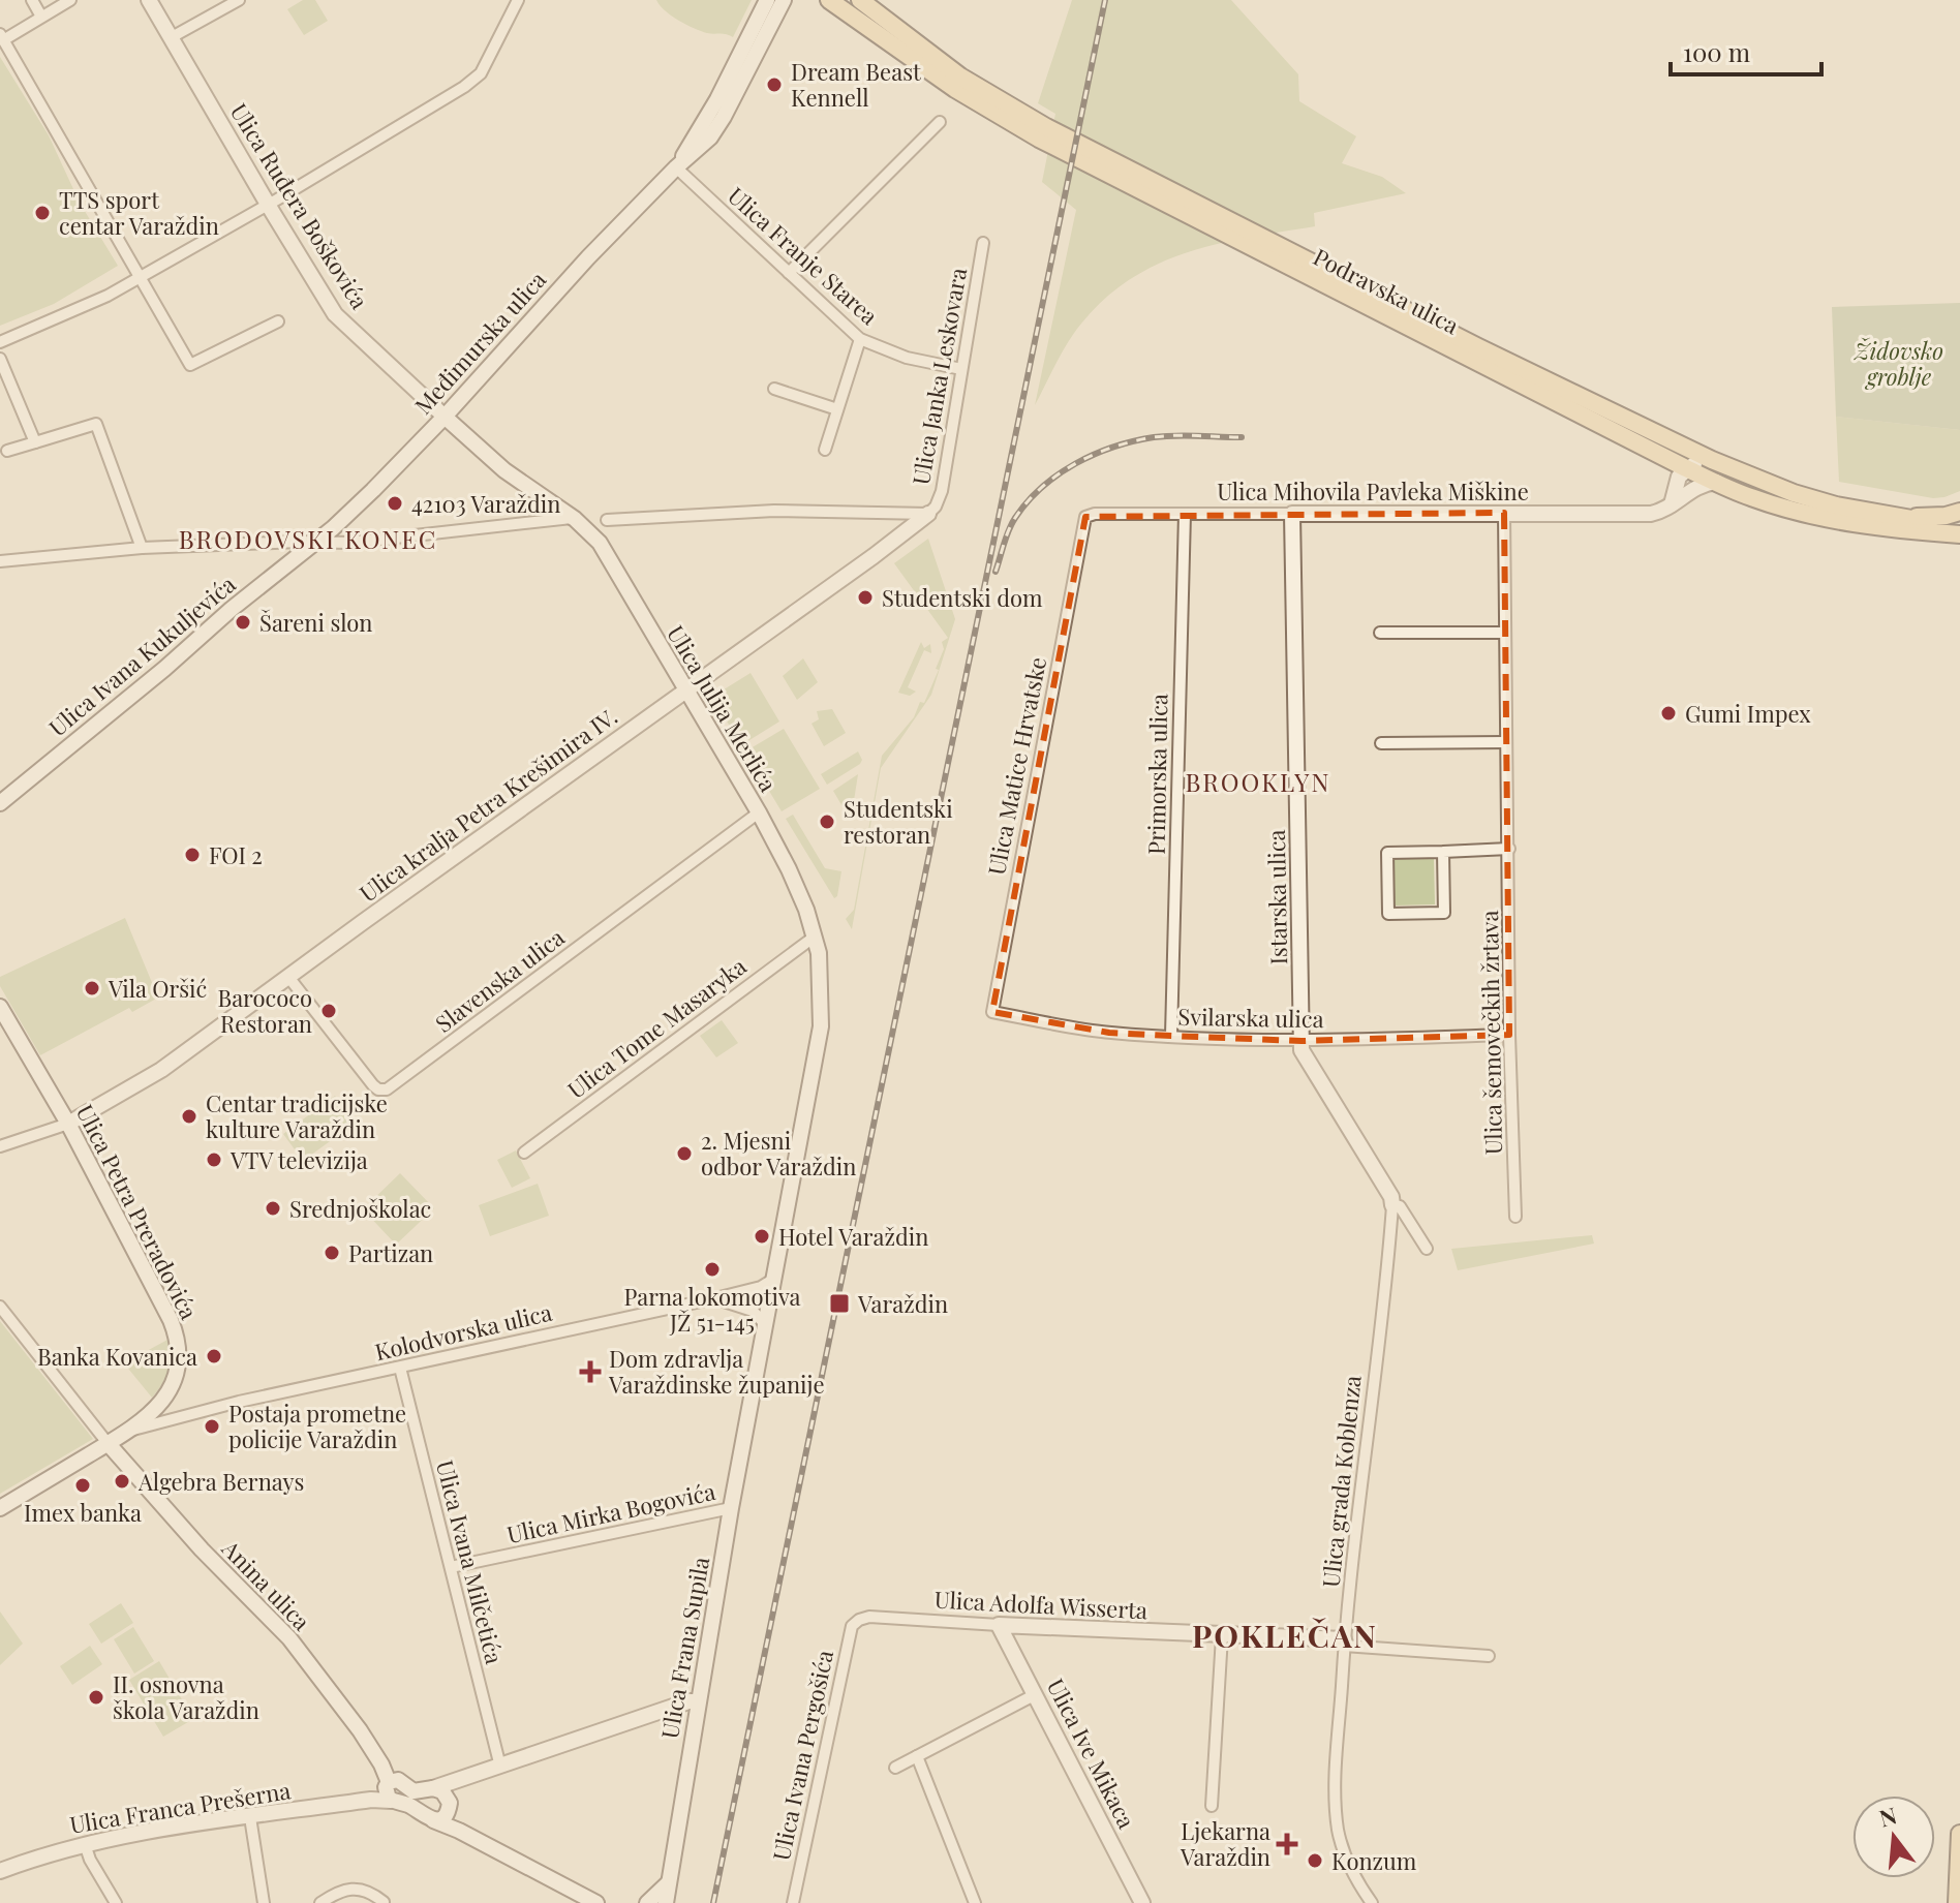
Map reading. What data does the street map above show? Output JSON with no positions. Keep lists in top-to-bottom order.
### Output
{
  "streets": {
    "main road": [
      "Ulica Ruđera Boškovića",
      "Podravska ulica",
      "Međimurska ulica",
      "Ulica Mihovila Pavleka Miškine",
      "Ulica Ivana Kukuljevića",
      "Ulica Julija Merlića",
      "Ulica kralja Petra Krešimira IV.",
      "Istarska ulica",
      "Ulica Petra Preradovića",
      "Anina ulica",
      "Ulica Adolfa Wisserta",
      "Ulica Frana Supila",
      "Ulica Ive Mikaca",
      "Ulica Franca Prešerna"
    ],
    "street": [
      "Ulica Franje Starea",
      "Ulica Janka Leskovara",
      "Ulica Matice Hrvatske",
      "Primorska ulica",
      "Slavenska ulica",
      "Svilarska ulica",
      "Ulica Tome Masaryka",
      "Ulica šemovečkih žrtava",
      "Kolodvorska ulica",
      "Ulica grada Koblenza",
      "Ulica Mirka Bogovića",
      "Ulica Ivana Milčetića",
      "Ulica Ivana Pergošića"
    ]
  },
  "crossings": [
    ["Ulica Ruđera Boškovića", "Međimurska ulica"],
    ["Ulica Ruđera Boškovića", "Ulica Julija Merlića"],
    ["Ulica Franje Starea", "Međimurska ulica"],
    ["Ulica Franje Starea", "Ulica Janka Leskovara"],
    ["Podravska ulica", "Ulica Mihovila Pavleka Miškine"],
    ["Međimurska ulica", "Ulica Ivana Kukuljevića"],
    ["Međimurska ulica", "Ulica Julija Merlića"],
    ["Ulica Janka Leskovara", "Ulica kralja Petra Krešimira IV."],
    ["Ulica Mihovila Pavleka Miškine", "Ulica Matice Hrvatske"],
    ["Ulica Mihovila Pavleka Miškine", "Primorska ulica"],
    ["Ulica Mihovila Pavleka Miškine", "Istarska ulica"],
    ["Ulica Mihovila Pavleka Miškine", "Ulica šemovečkih žrtava"],
    ["Ulica Julija Merlića", "Ulica kralja Petra Krešimira IV."],
    ["Ulica Julija Merlića", "Slavenska ulica"],
    ["Ulica Julija Merlića", "Ulica Tome Masaryka"],
    ["Ulica Julija Merlića", "Kolodvorska ulica"],
    ["Ulica Julija Merlića", "Ulica Frana Supila"],
    ["Ulica Matice Hrvatske", "Svilarska ulica"],
    ["Primorska ulica", "Svilarska ulica"],
    ["Ulica kralja Petra Krešimira IV.", "Slavenska ulica"],
    ["Ulica kralja Petra Krešimira IV.", "Ulica Petra Preradovića"],
    ["Istarska ulica", "Svilarska ulica"],
    ["Istarska ulica", "Ulica grada Koblenza"],
    ["Svilarska ulica", "Ulica šemovečkih žrtava"],
    ["Ulica Petra Preradovića", "Kolodvorska ulica"],
    ["Ulica Petra Preradovića", "Anina ulica"],
    ["Kolodvorska ulica", "Ulica Ivana Milčetića"],
    ["Kolodvorska ulica", "Ulica Frana Supila"],
    ["Ulica grada Koblenza", "Ulica Adolfa Wisserta"],
    ["Ulica Mirka Bogovića", "Ulica Ivana Milčetića"],
    ["Ulica Mirka Bogovića", "Ulica Frana Supila"],
    ["Anina ulica", "Ulica Franca Prešerna"],
    ["Ulica Adolfa Wisserta", "Ulica Ive Mikaca"],
    ["Ulica Adolfa Wisserta", "Ulica Ivana Pergošića"]
  ],
  "districts": ["BRODOVSKI KONEC", "BROOKLYN", "POKLEČAN"],
  "parks": ["Židovsko groblje"],
  "places": {
    "other": [
      "Dream Beast Kennell",
      "TTS sport centar Varaždin",
      "42103 Varaždin",
      "Studentski dom",
      "Šareni slon",
      "Gumi Impex",
      "Studentski restoran",
      "FOI 2",
      "Vila Oršić",
      "Barococo Restoran",
      "Centar tradicijske kulture Varaždin",
      "2. Mjesni odbor Varaždin",
      "VTV televizija",
      "Srednjoškolac",
      "Hotel Varaždin",
      "Partizan",
      "Parna lokomotiva JŽ 51-145",
      "Banka Kovanica",
      "Postaja prometne policije Varaždin",
      "Algebra Bernays",
      "Imex banka",
      "II. osnovna škola Varaždin",
      "Konzum"
    ],
    "transit": ["Varaždin"],
    "health": ["Dom zdravlja Varaždinske županije", "Ljekarna Varaždin"]
  },
  "scale_bar": "100 m",
  "north": "top"
}
